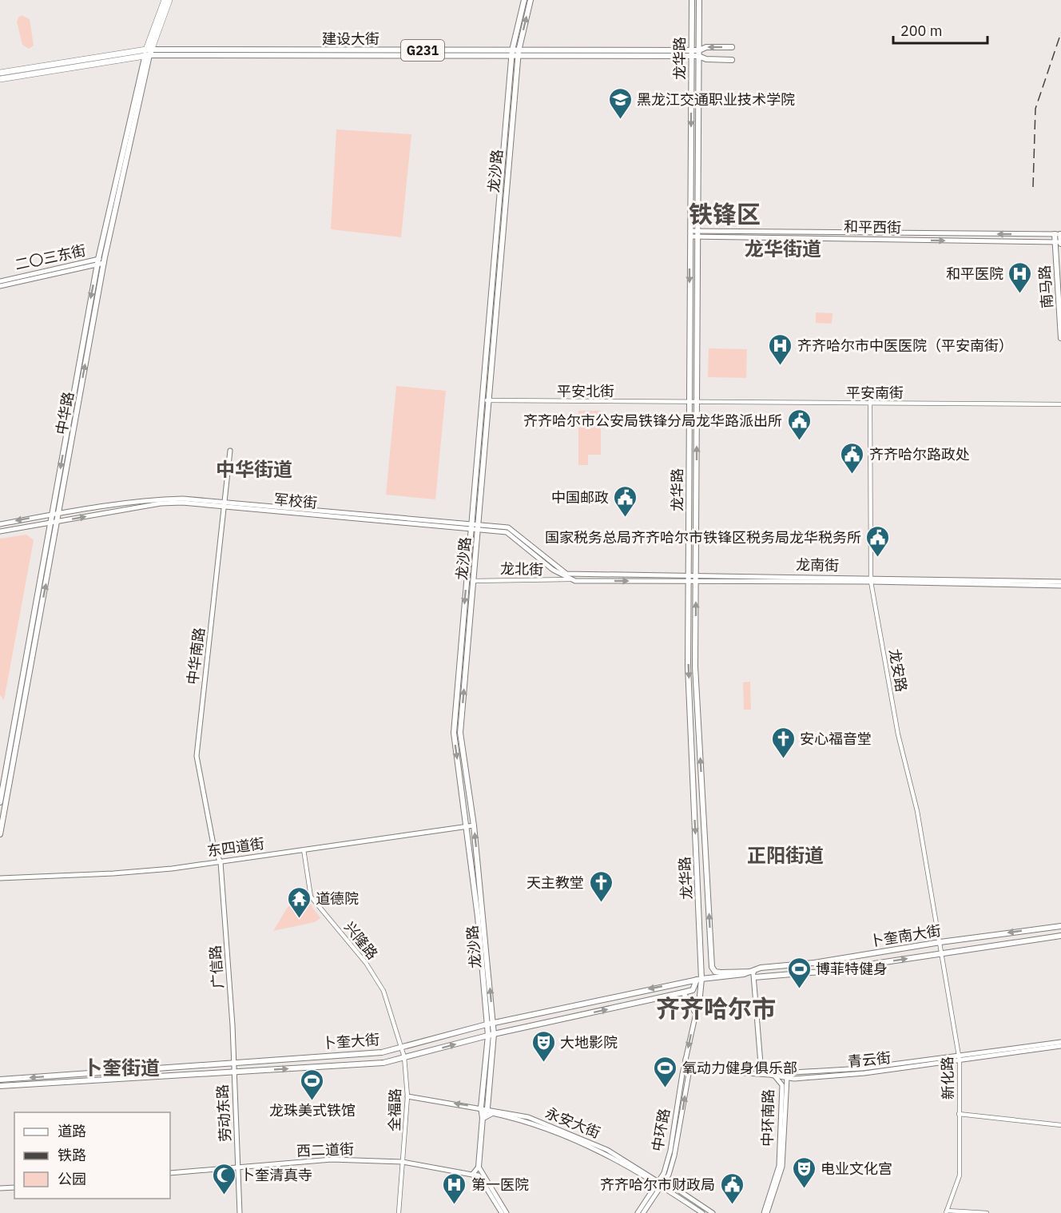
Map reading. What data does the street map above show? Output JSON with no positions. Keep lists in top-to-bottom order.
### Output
{
  "streets": {
    "highway": ["建设大街", "G231", "中华路"],
    "main road": [
      "龙华路",
      "龙沙路",
      "和平西街",
      "二〇三东街",
      "南马路",
      "军校街",
      "龙南街",
      "龙北街",
      "中华南路",
      "东四道街",
      "卜奎南大街",
      "广信路",
      "卜奎大街",
      "青云街",
      "劳动东路",
      "中环南路",
      "永安大街",
      "中环路",
      "西二道街"
    ],
    "street": [
      "平安北街",
      "平安南街",
      "龙安路",
      "兴隆路",
      "新化路",
      "全福路"
    ]
  },
  "crossings": [
    ["建设大街", "龙华路"],
    ["建设大街", "龙沙路"],
    ["建设大街", "中华路"],
    ["龙华路", "和平西街"],
    ["龙华路", "平安北街"],
    ["龙华路", "平安南街"],
    ["龙华路", "龙南街"],
    ["龙华路", "卜奎南大街"],
    ["龙华路", "卜奎大街"],
    ["龙华路", "中环南路"],
    ["龙华路", "中环路"],
    ["龙沙路", "平安北街"],
    ["龙沙路", "军校街"],
    ["龙沙路", "龙北街"],
    ["龙沙路", "东四道街"],
    ["龙沙路", "卜奎大街"],
    ["龙沙路", "永安大街"],
    ["和平西街", "南马路"],
    ["二〇三东街", "中华路"],
    ["平安北街", "平安南街"],
    ["平安南街", "龙安路"],
    ["中华路", "军校街"],
    ["军校街", "龙南街"],
    ["军校街", "龙北街"],
    ["军校街", "中华南路"],
    ["龙南街", "龙北街"],
    ["龙南街", "龙安路"],
    ["中华南路", "东四道街"],
    ["中华南路", "广信路"],
    ["龙安路", "卜奎南大街"],
    ["龙安路", "新化路"],
    ["东四道街", "兴隆路"],
    ["东四道街", "广信路"],
    ["卜奎南大街", "新化路"],
    ["卜奎南大街", "中环南路"],
    ["兴隆路", "卜奎大街"],
    ["兴隆路", "全福路"],
    ["广信路", "卜奎大街"],
    ["广信路", "劳动东路"],
    ["卜奎大街", "全福路"],
    ["卜奎大街", "劳动东路"],
    ["青云街", "新化路"],
    ["青云街", "中环南路"],
    ["青云街", "中环路"],
    ["全福路", "永安大街"],
    ["全福路", "西二道街"],
    ["劳动东路", "西二道街"],
    ["永安大街", "中环路"]
  ],
  "districts": [
    "铁锋区",
    "龙华街道",
    "中华街道",
    "正阳街道",
    "齐齐哈尔市",
    "卜奎街道"
  ],
  "places": {
    "school or university": ["黑龙江交通职业技术学院"],
    "hospital": ["和平医院", "齐齐哈尔市中医医院（平安南街）", "第一医院"],
    "public building": [
      "齐齐哈尔市公安局铁锋分局龙华路派出所",
      "齐齐哈尔路政处",
      "中国邮政",
      "国家税务总局齐齐哈尔市铁锋区税务局龙华税务所",
      "齐齐哈尔市财政局"
    ],
    "church": ["安心福音堂", "天主教堂"],
    "temple": ["道德院"],
    "sports": ["博菲特健身", "氧动力健身俱乐部", "龙珠美式铁馆"],
    "theatre": ["大地影院", "电业文化宫"],
    "mosque": ["卜奎清真寺"]
  },
  "legend": ["道路", "铁路", "公园"],
  "scale_bar": "200 m"
}
